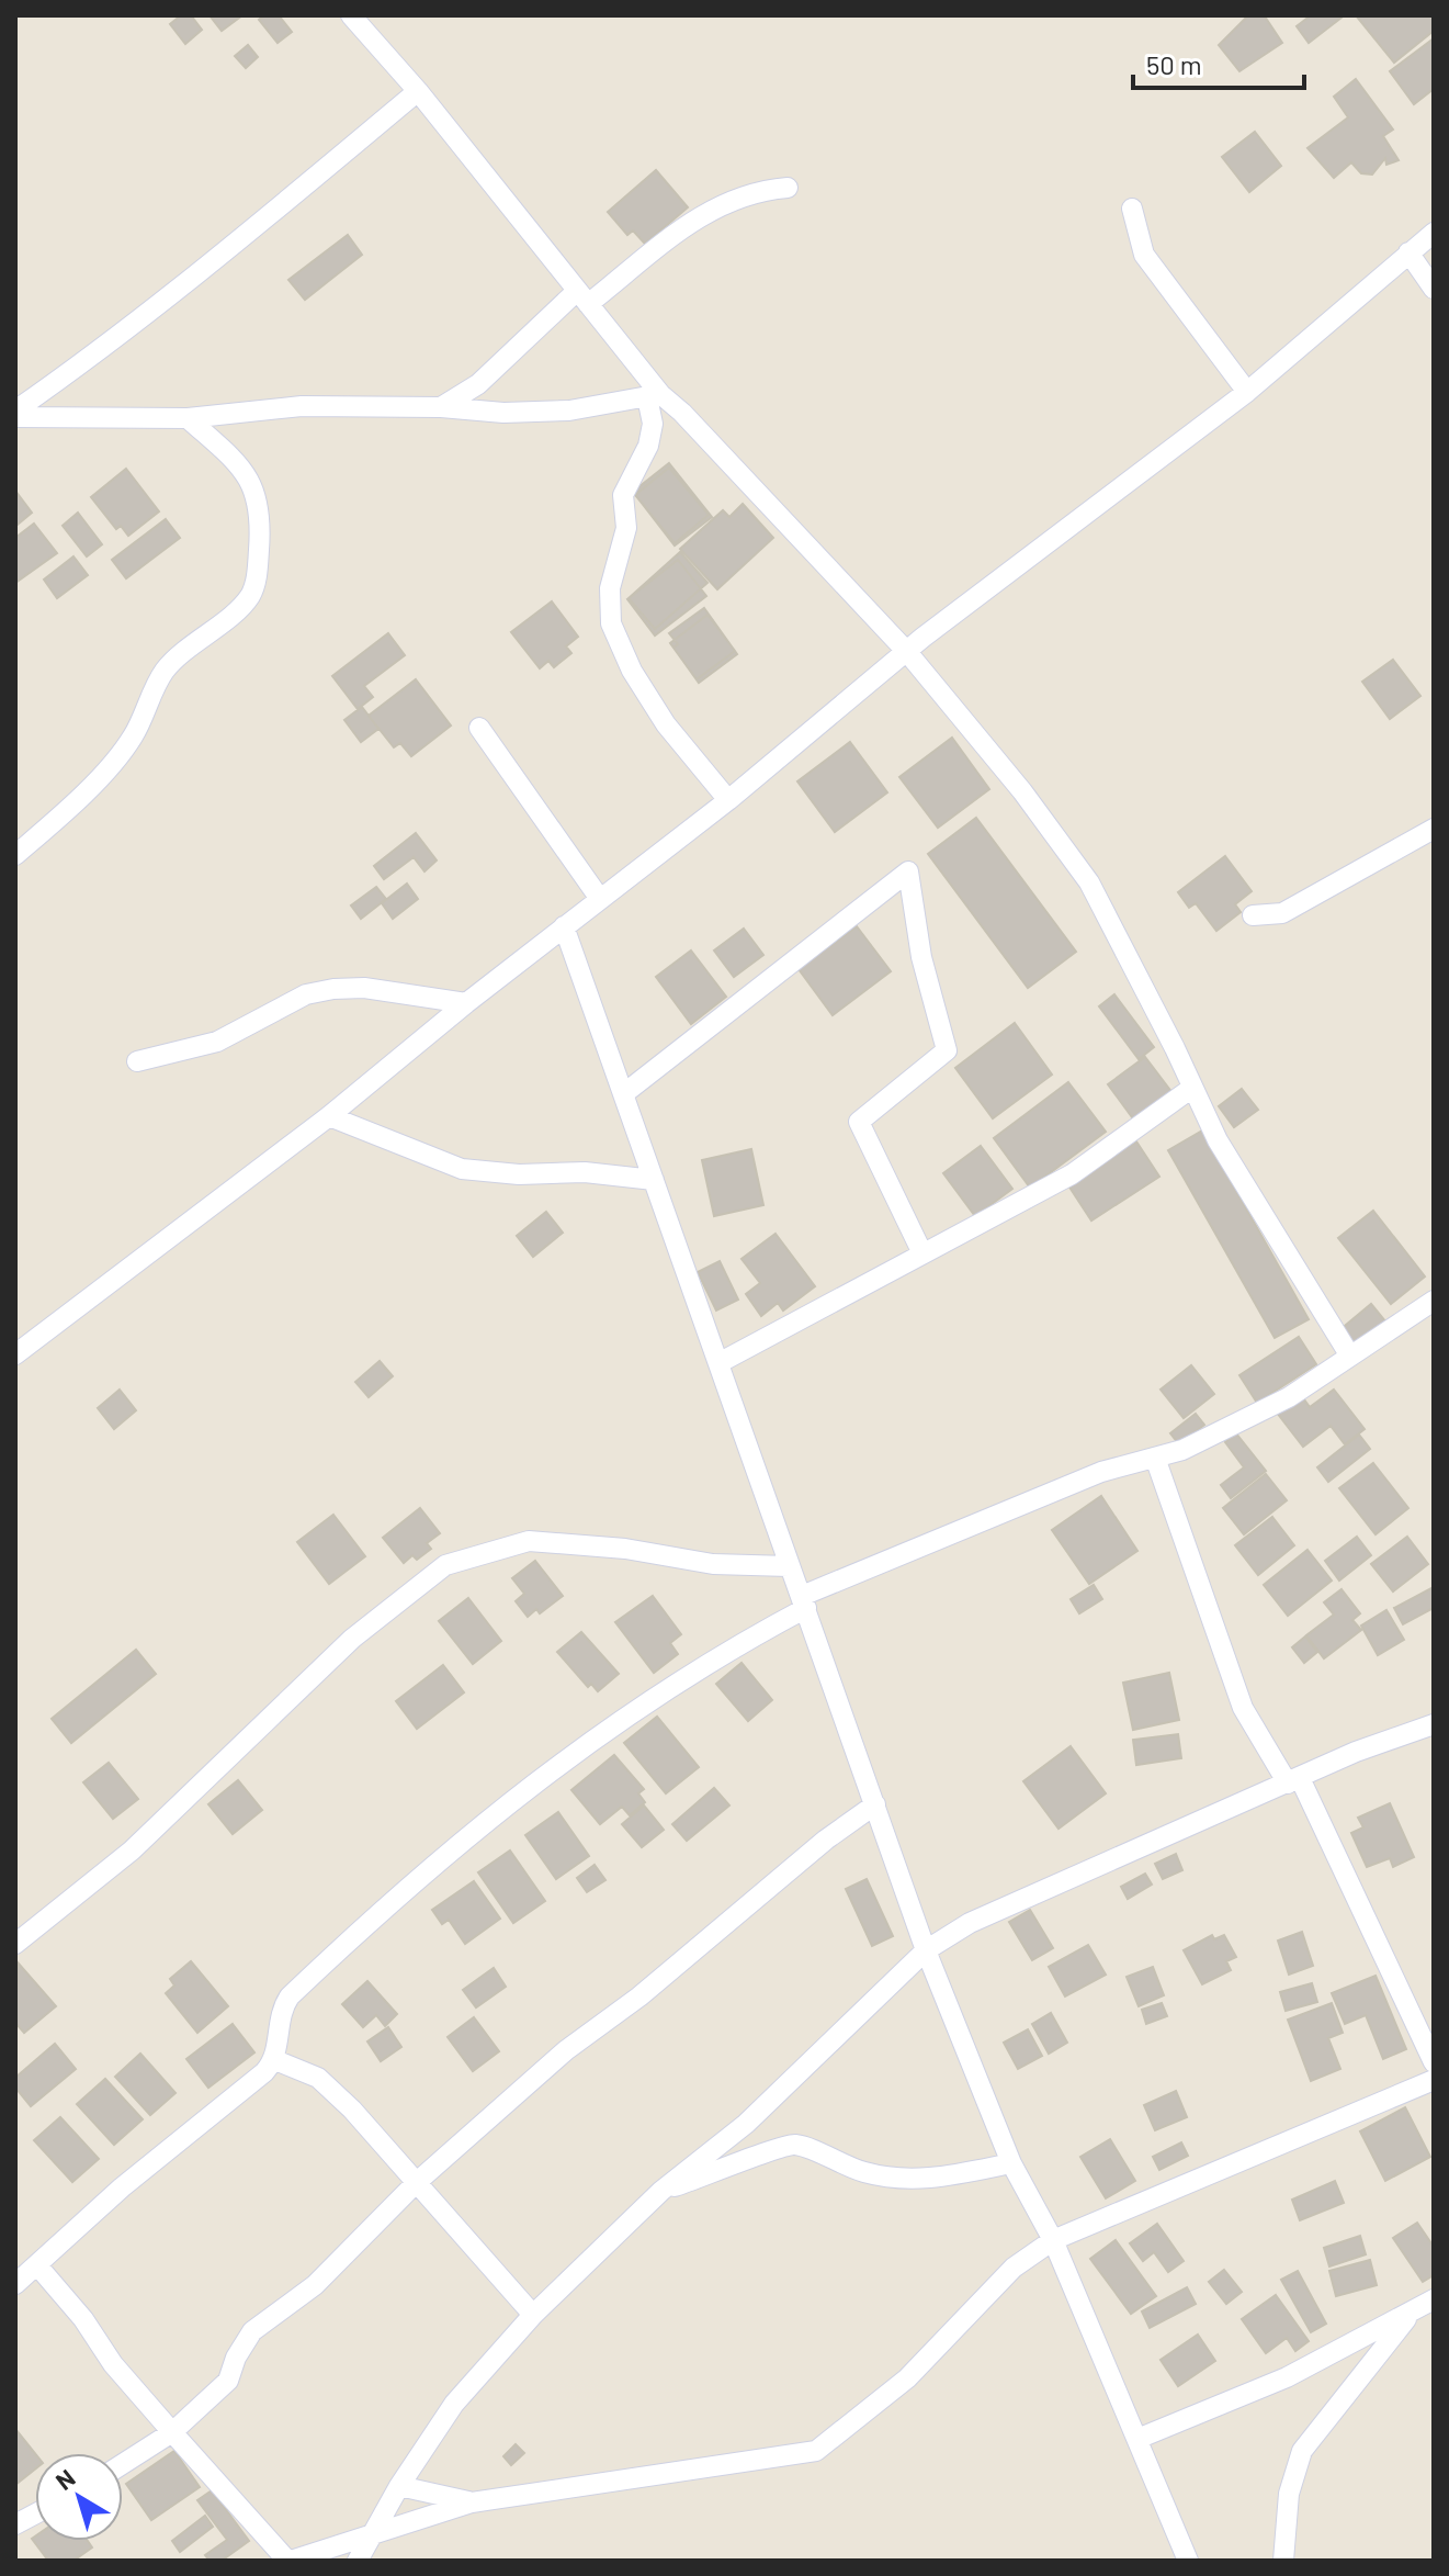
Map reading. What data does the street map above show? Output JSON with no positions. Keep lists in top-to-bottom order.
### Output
{
  "scale_bar": "50 m",
  "north": "top left"
}
